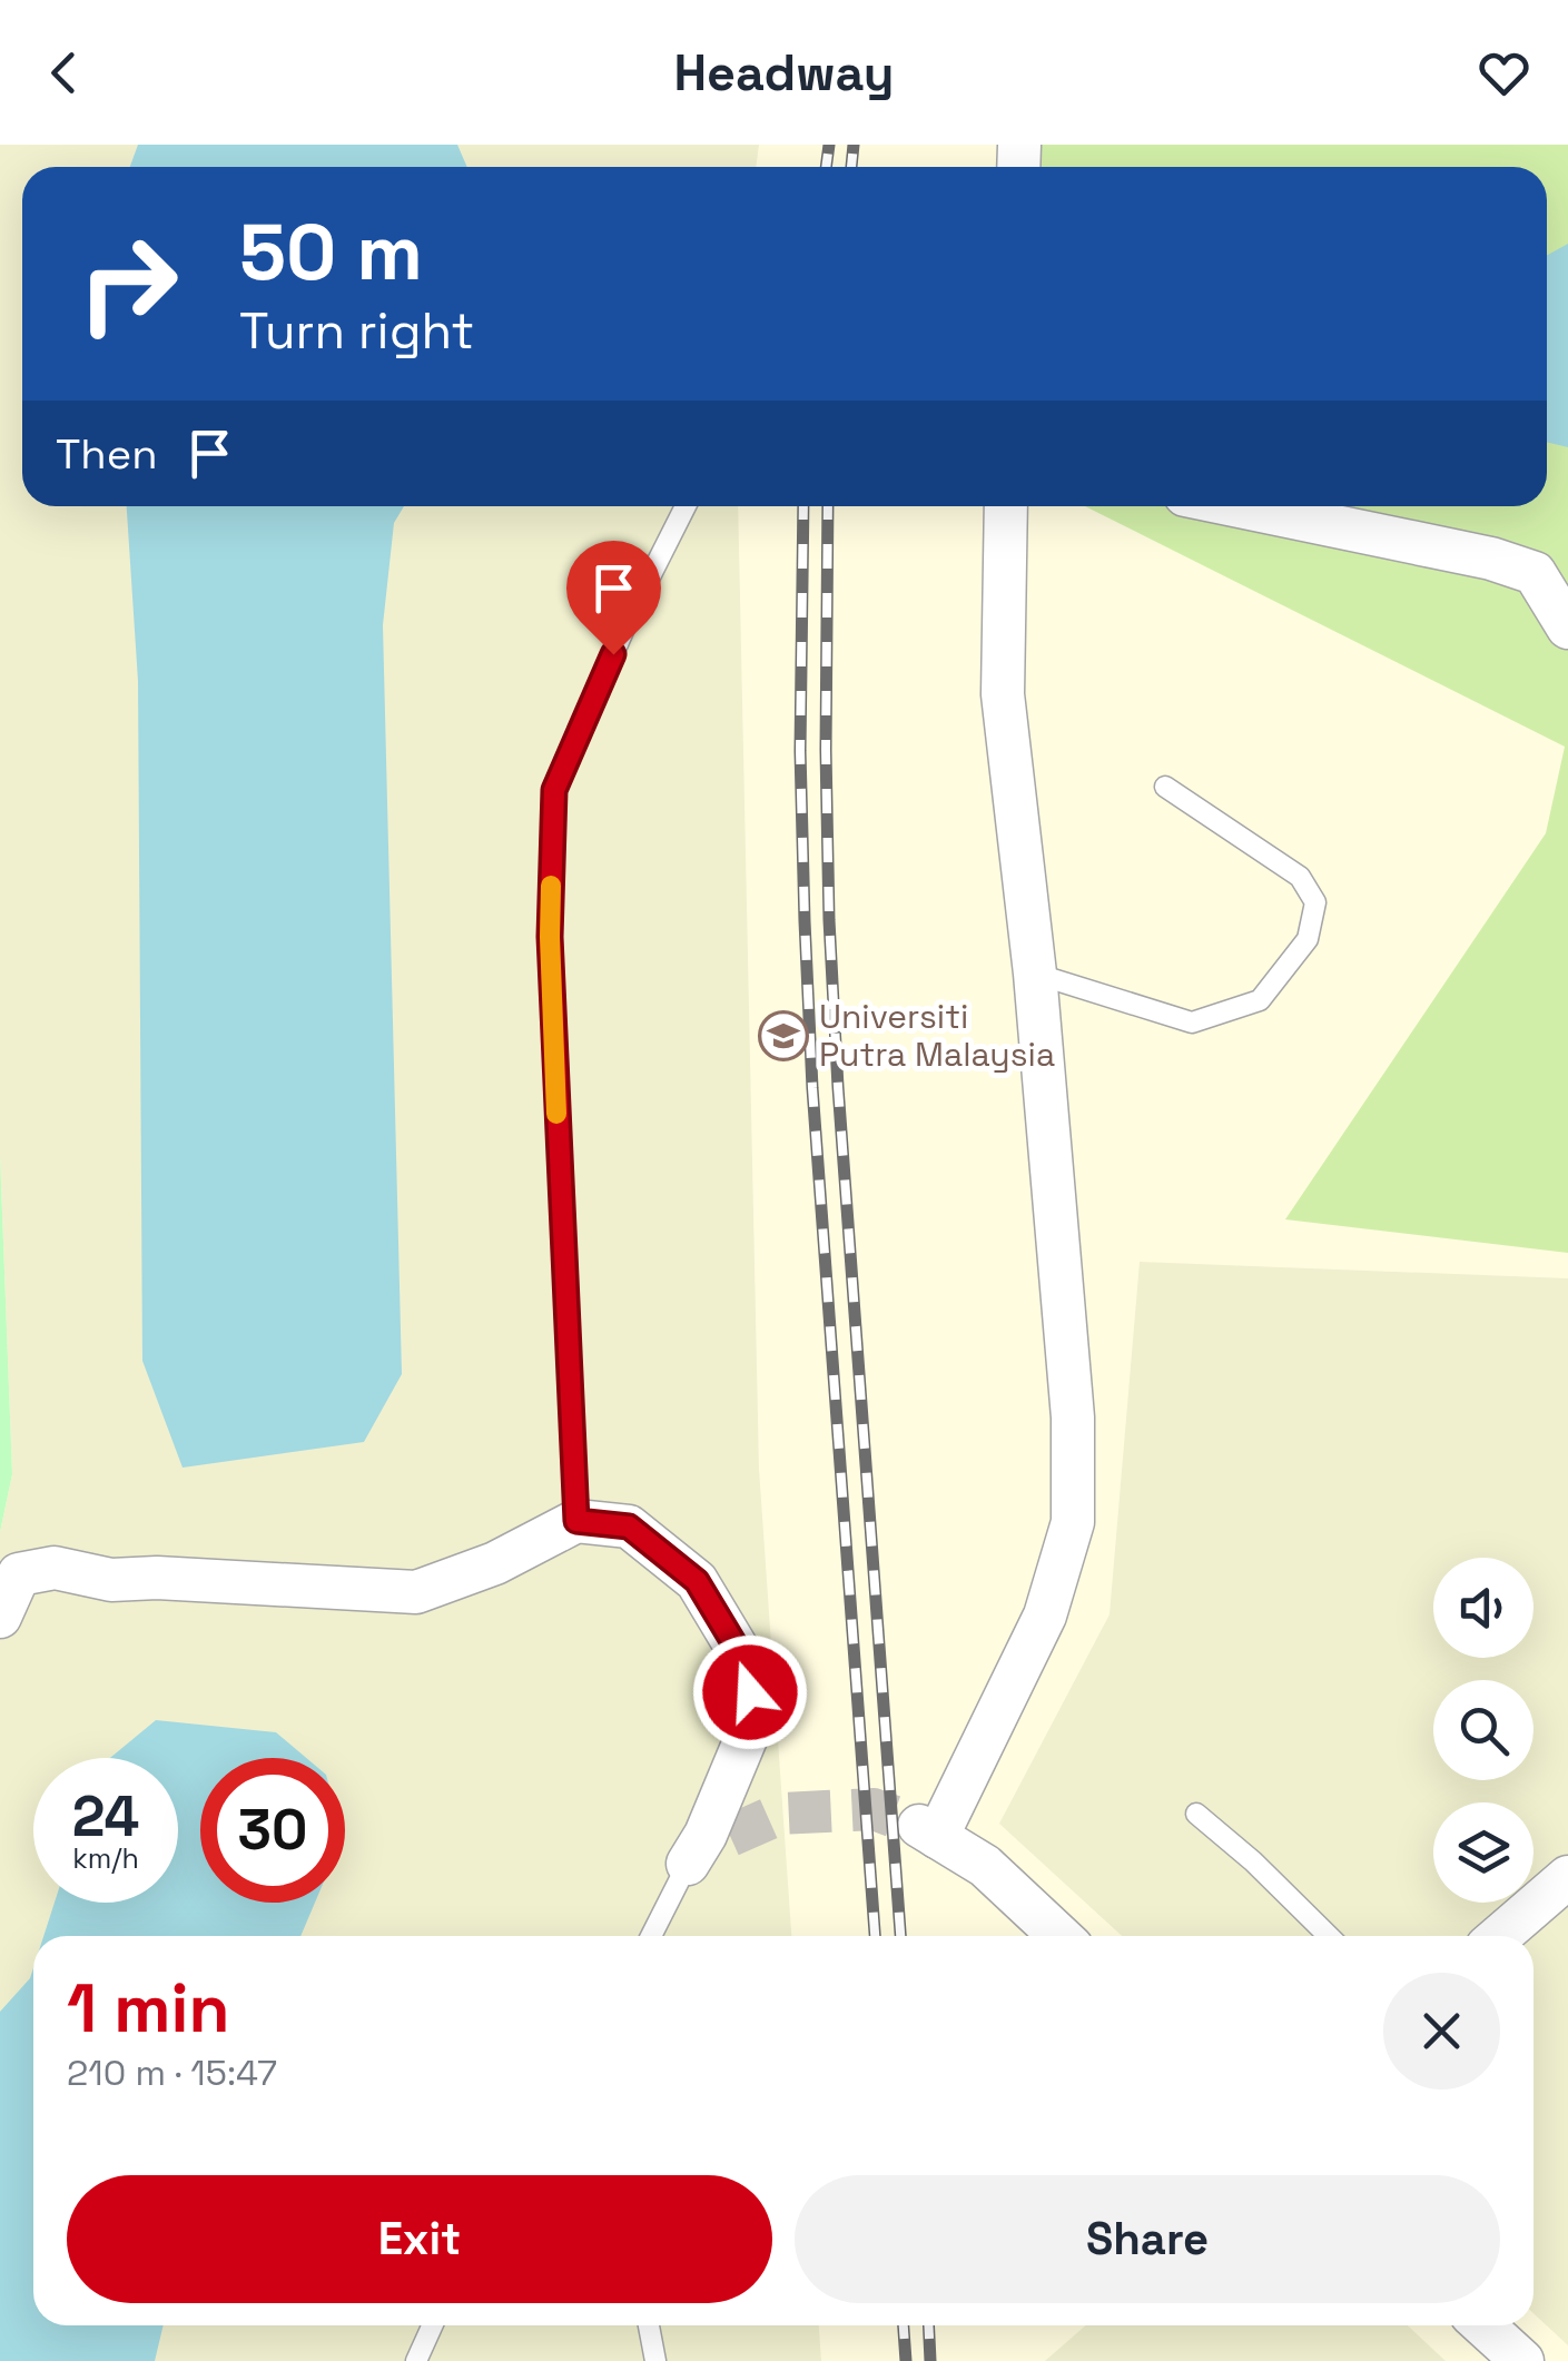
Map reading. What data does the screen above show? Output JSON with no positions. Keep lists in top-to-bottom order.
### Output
{
  "places": {
    "school or university": ["Universiti Putra Malaysia"]
  },
  "page": {
    "header": "Headway",
    "turn": ["50 m", "Turn right"],
    "then": "Then",
    "speed": "24 km/h",
    "limit": "30",
    "heading": ["1 min", "210 m · 15:47"],
    "buttons": ["Exit", "Share"]
  }
}
